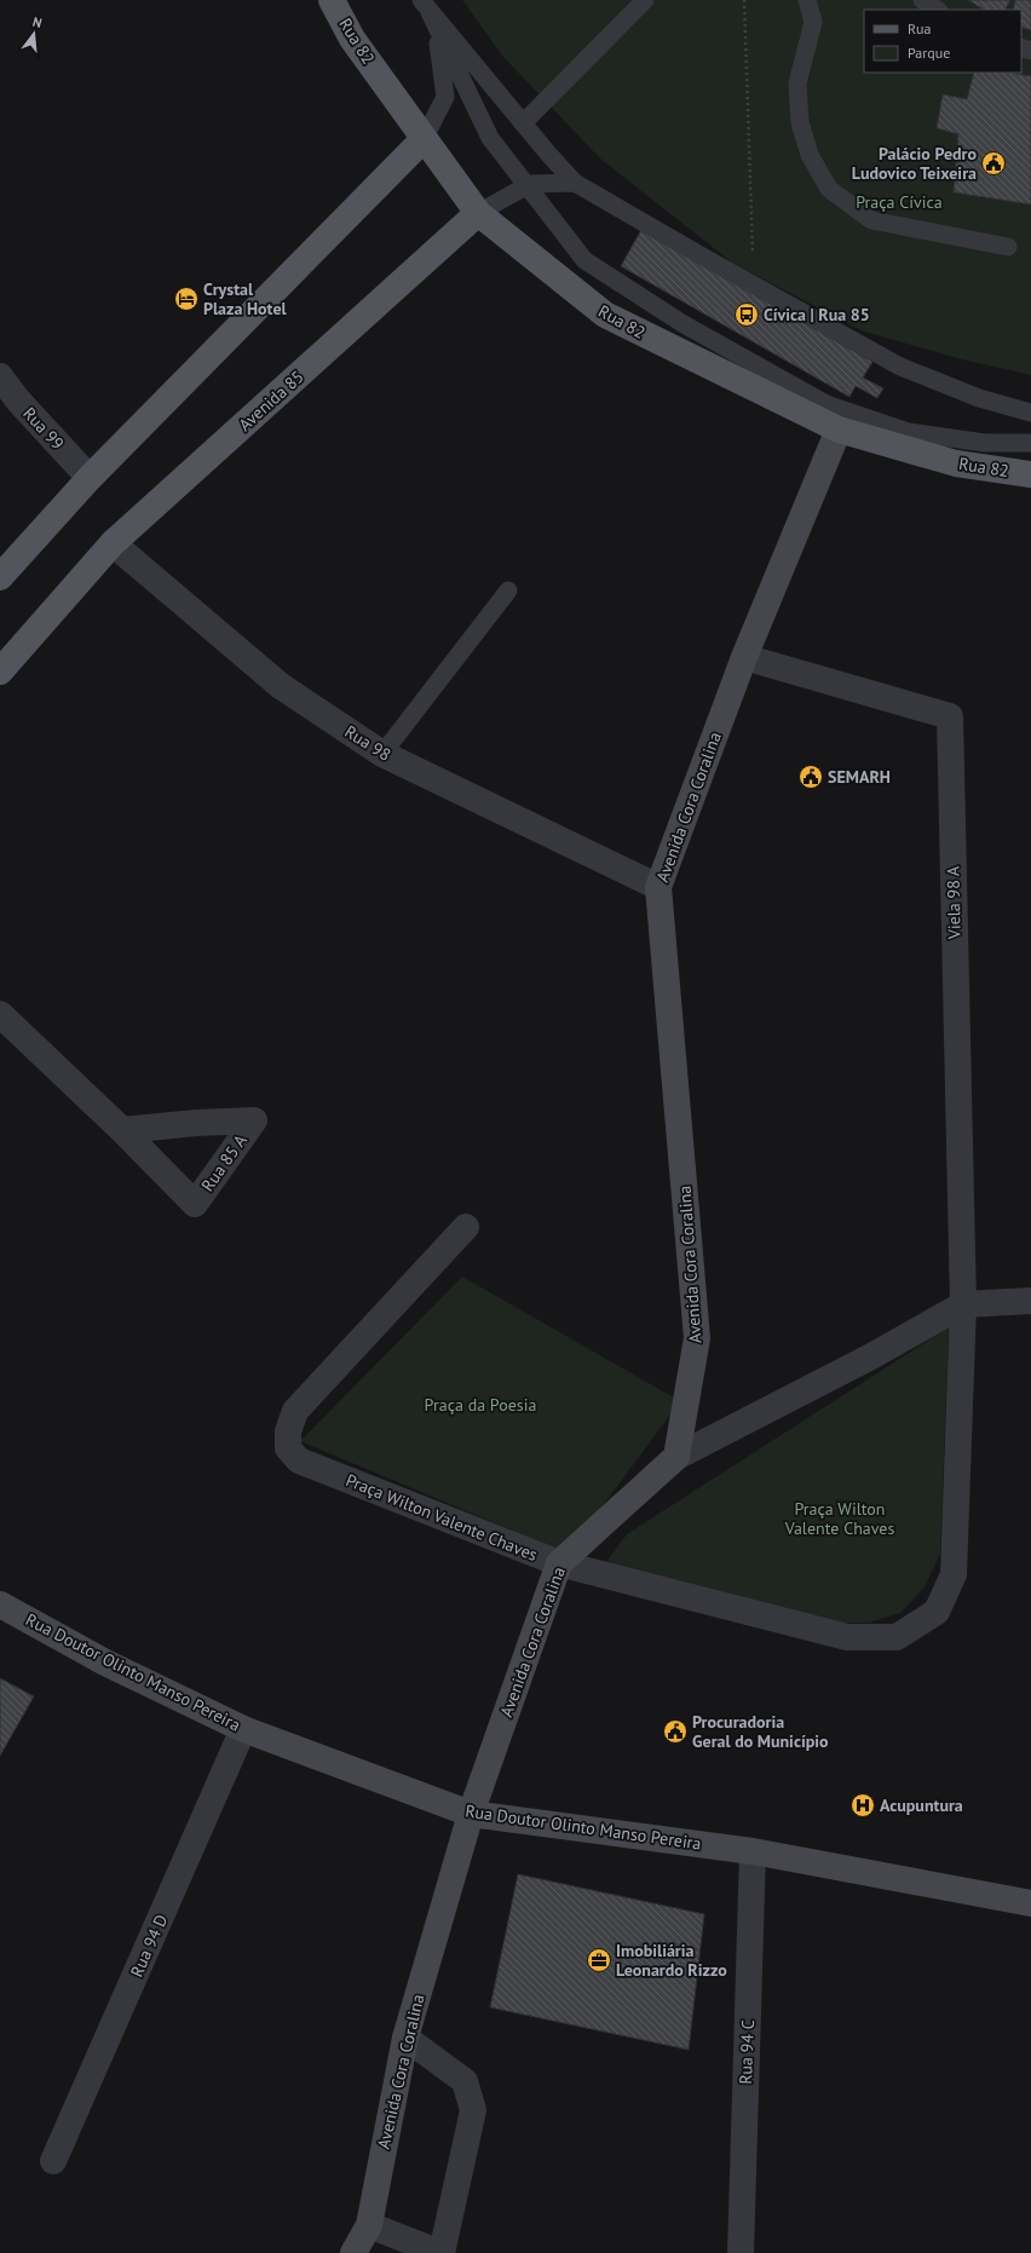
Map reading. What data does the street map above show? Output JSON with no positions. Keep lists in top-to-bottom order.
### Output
{
  "streets": {
    "main road": ["Rua 82", "Avenida 85"],
    "street": [
      "Rua 99",
      "Rua 98",
      "Avenida Cora Coralina",
      "Viela 98 A",
      "Rua 85 A",
      "Praça Wilton Valente Chaves",
      "Rua Doutor Olinto Manso Pereira",
      "Rua 94 D",
      "Rua 94 C"
    ]
  },
  "crossings": [
    ["Rua 82", "Avenida 85"],
    ["Rua 82", "Avenida Cora Coralina"],
    ["Avenida 85", "Rua 98"],
    ["Rua 98", "Avenida Cora Coralina"],
    ["Avenida Cora Coralina", "Viela 98 A"],
    ["Avenida Cora Coralina", "Praça Wilton Valente Chaves"],
    ["Avenida Cora Coralina", "Rua Doutor Olinto Manso Pereira"],
    ["Viela 98 A", "Praça Wilton Valente Chaves"],
    ["Rua Doutor Olinto Manso Pereira", "Rua 94 D"],
    ["Rua Doutor Olinto Manso Pereira", "Rua 94 C"]
  ],
  "parks": ["Praça Cívica", "Praça da Poesia", "Praça Wilton Valente Chaves"],
  "places": {
    "public building": ["Palácio Pedro Ludovico Teixeira", "SEMARH", "Procuradoria Geral do Município"],
    "hotel": ["Crystal Plaza Hotel"],
    "bus stop": ["Cívica | Rua 85"],
    "hospital": ["Acupuntura"],
    "office": ["Imobiliária Leonardo Rizzo"]
  },
  "legend": ["Rua", "Parque"],
  "north": "top"
}
